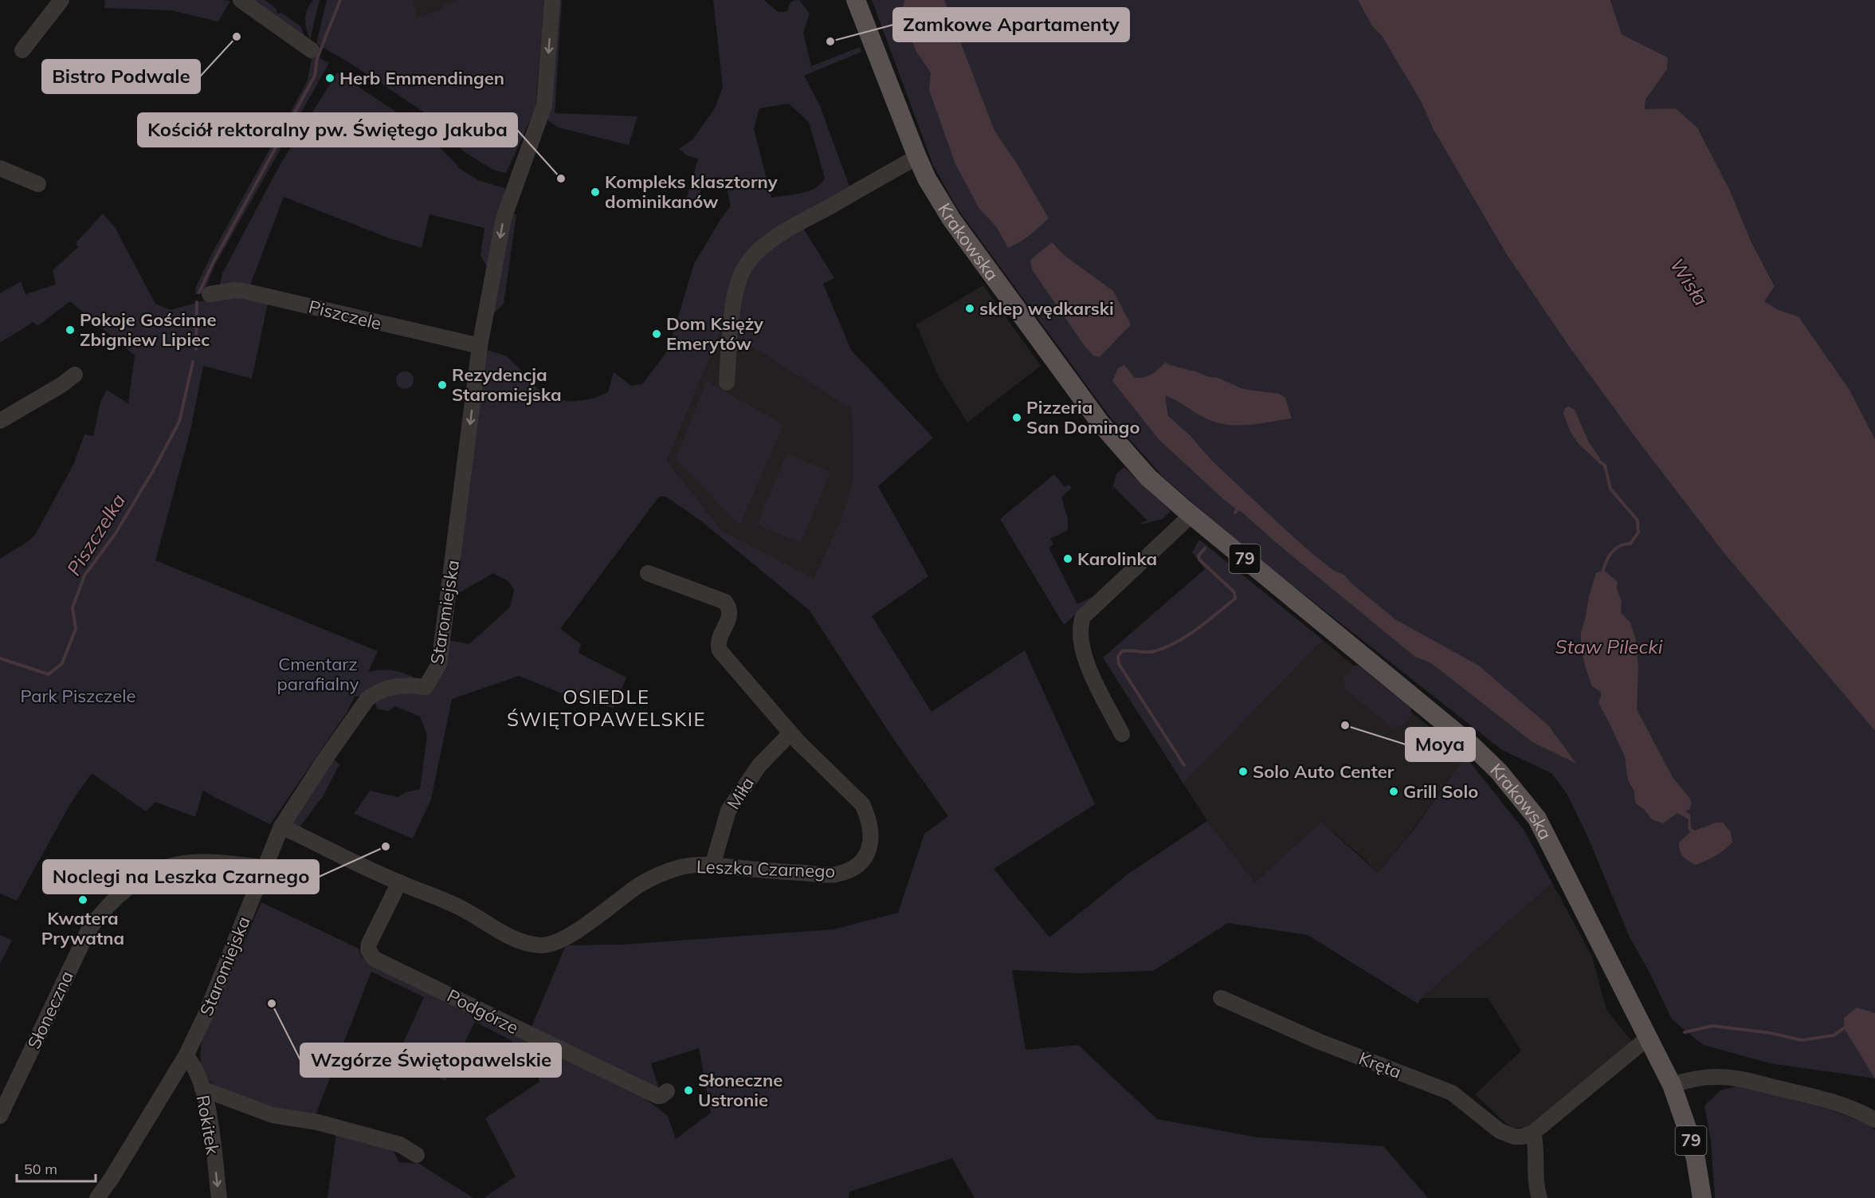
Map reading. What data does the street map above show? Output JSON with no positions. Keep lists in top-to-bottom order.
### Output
{
  "streets": {
    "main road": ["Krakowska", "79"],
    "street": [
      "Piszczele",
      "Staromiejska",
      "Miła",
      "Leszka Czarnego",
      "Słoneczna",
      "Podgórze",
      "Kręta",
      "Rokitek"
    ]
  },
  "crossings": [
    ["Piszczele", "Staromiejska"],
    ["Staromiejska", "Leszka Czarnego"],
    ["Staromiejska", "Słoneczna"],
    ["Staromiejska", "Rokitek"],
    ["Miła", "Leszka Czarnego"],
    ["Leszka Czarnego", "Podgórze"]
  ],
  "one_way": ["Staromiejska", "Rokitek"],
  "districts": ["OSIEDLE ŚWIĘTOPAWELSKIE"],
  "water": ["Wisła", "Piszczelka", "Staw Pilecki"],
  "parks": ["Cmentarz parafialny", "Park Piszczele"],
  "places": [
    "Bistro Podwale",
    "Zamkowe Apartamenty",
    "Herb Emmendingen",
    "Kościół rektoralny pw. Świętego Jakuba",
    "Kompleks klasztorny dominikanów",
    "sklep wędkarski",
    "Pokoje Gościnne Zbigniew Lipiec",
    "Dom Księży Emerytów",
    "Rezydencja Staromiejska",
    "Pizzeria San Domingo",
    "Karolinka",
    "Moya",
    "Solo Auto Center",
    "Grill Solo",
    "Noclegi na Leszka Czarnego",
    "Kwatera Prywatna",
    "Wzgórze Świętopawelskie",
    "Słoneczne Ustronie"
  ],
  "scale_bar": "50 m"
}
